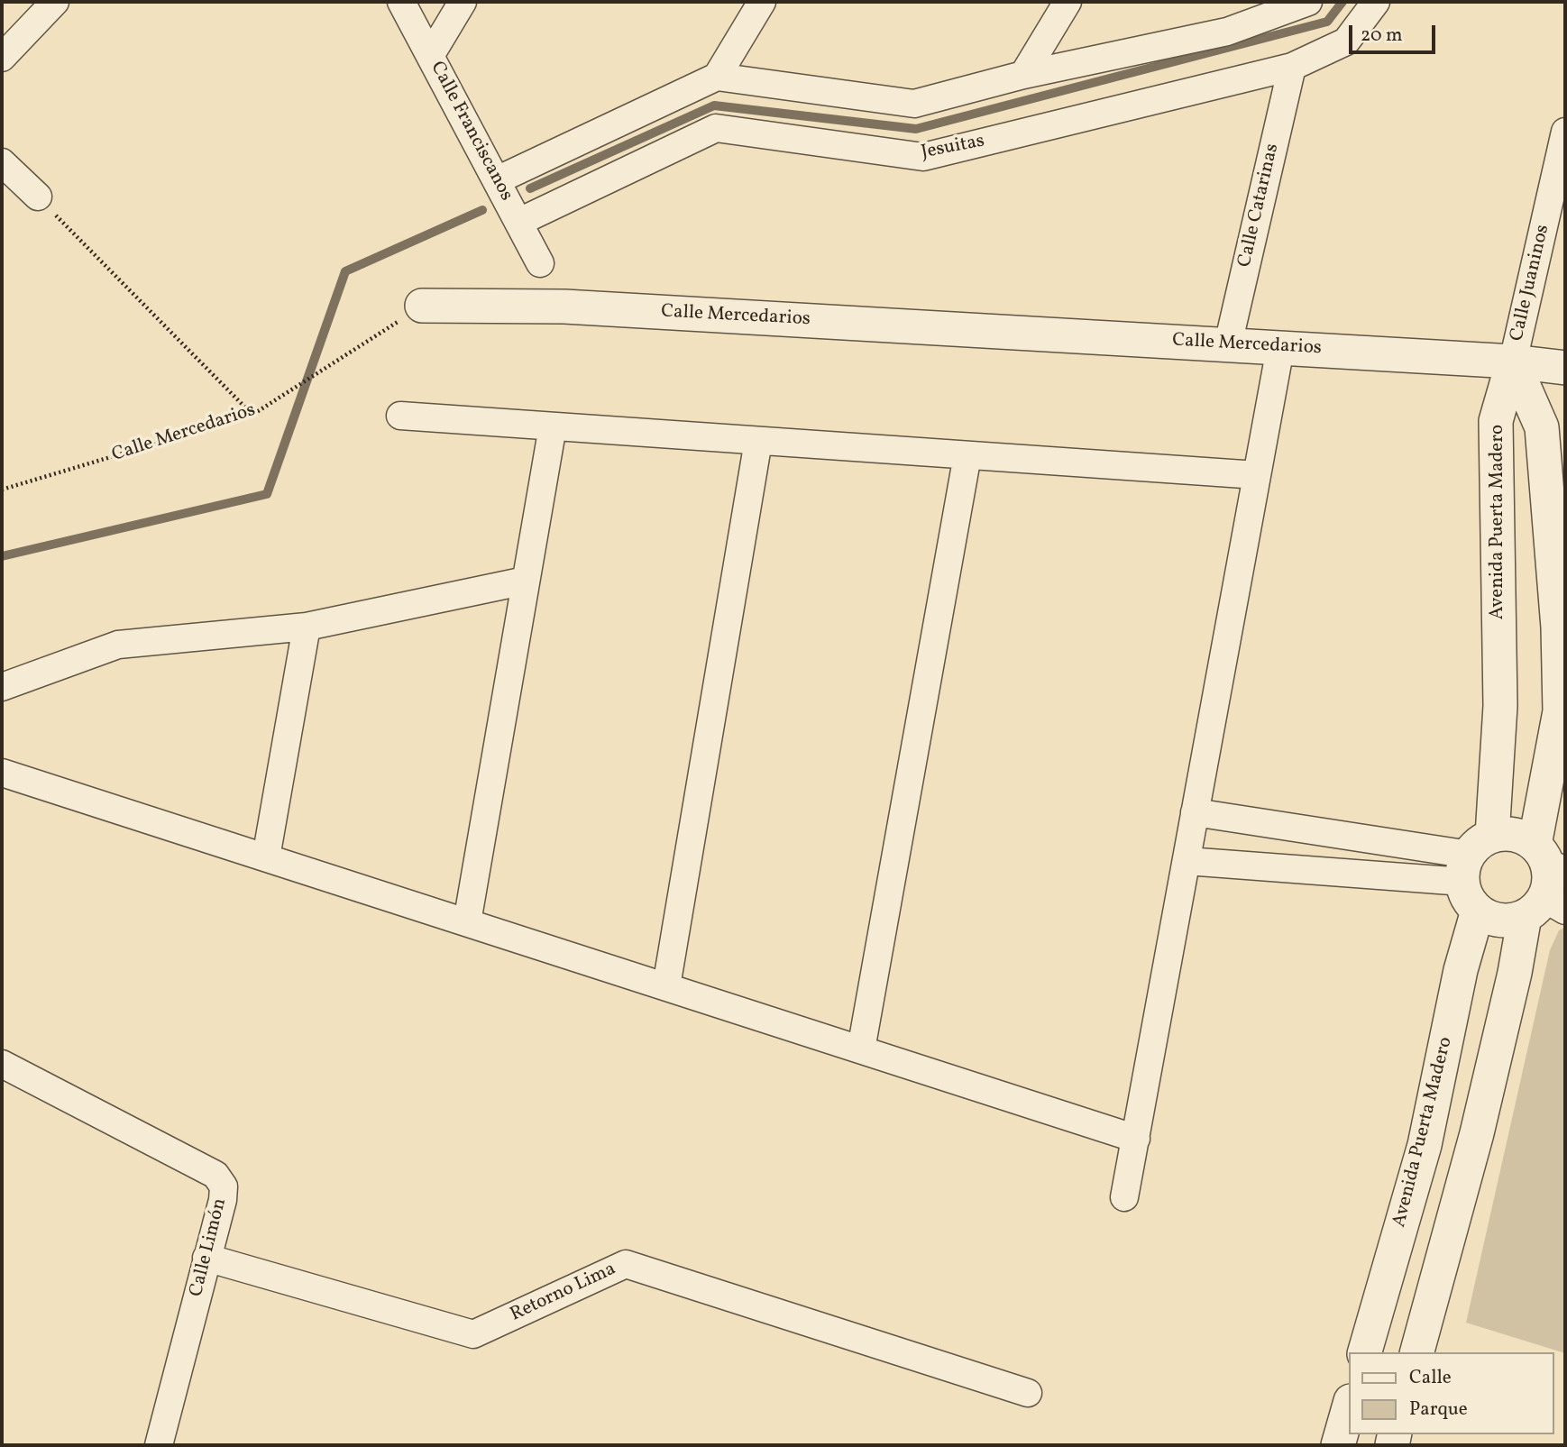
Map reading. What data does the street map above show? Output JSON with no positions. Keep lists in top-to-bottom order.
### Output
{
  "streets": {
    "street": [
      "Calle Franciscanos",
      "Jesuitas",
      "Calle Catarinas",
      "Calle Juaninos",
      "Calle Mercedarios",
      "Avenida Puerta Madero",
      "Calle Limón",
      "Retorno Lima"
    ]
  },
  "crossings": [
    ["Calle Franciscanos", "Jesuitas"],
    ["Jesuitas", "Calle Catarinas"],
    ["Calle Catarinas", "Calle Mercedarios"],
    ["Calle Juaninos", "Calle Mercedarios"],
    ["Calle Juaninos", "Avenida Puerta Madero"],
    ["Calle Mercedarios", "Avenida Puerta Madero"],
    ["Calle Limón", "Retorno Lima"]
  ],
  "legend": ["Calle", "Parque"],
  "scale_bar": "20 m"
}
